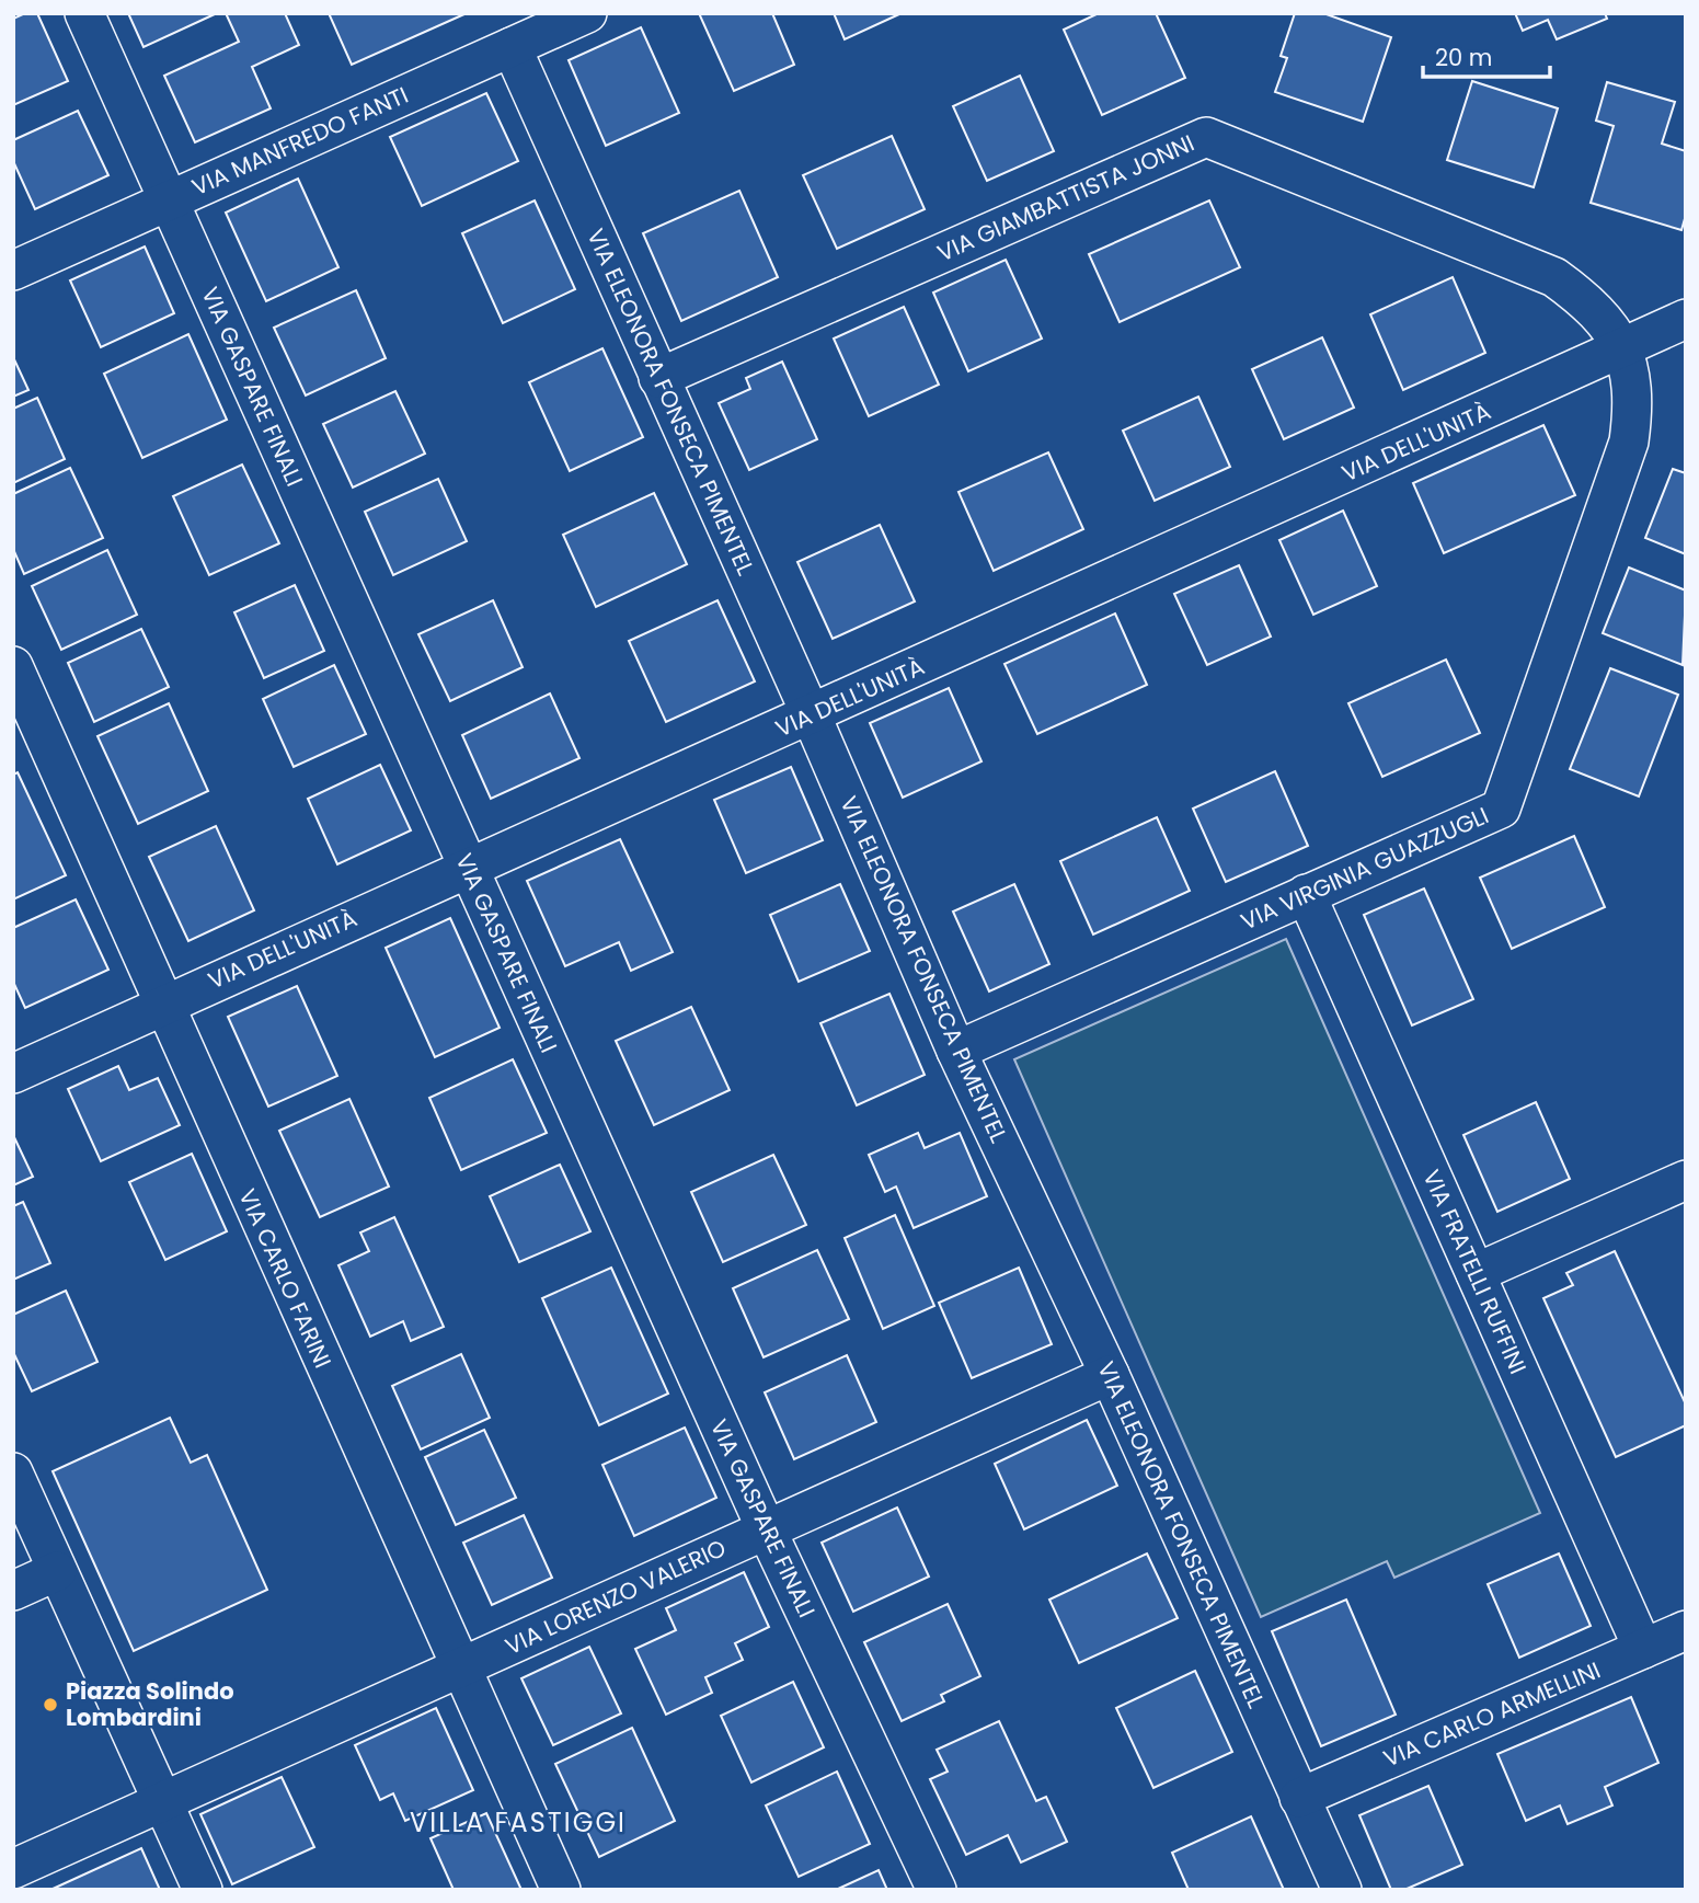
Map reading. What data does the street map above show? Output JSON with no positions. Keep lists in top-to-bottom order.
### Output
{
  "streets": {
    "street": [
      "VIA MANFREDO FANTI",
      "VIA GIAMBATTISTA JONNI",
      "VIA GASPARE FINALI",
      "VIA ELEONORA FONSECA PIMENTEL",
      "VIA DELL'UNITÀ",
      "VIA VIRGINIA GUAZZUGLI",
      "VIA FRATELLI RUFFINI",
      "VIA CARLO FARINI",
      "VIA LORENZO VALERIO",
      "VIA CARLO ARMELLINI"
    ]
  },
  "crossings": [
    ["VIA MANFREDO FANTI", "VIA GASPARE FINALI"],
    ["VIA MANFREDO FANTI", "VIA ELEONORA FONSECA PIMENTEL"],
    ["VIA GIAMBATTISTA JONNI", "VIA ELEONORA FONSECA PIMENTEL"],
    ["VIA GIAMBATTISTA JONNI", "VIA DELL'UNITÀ"],
    ["VIA GIAMBATTISTA JONNI", "VIA VIRGINIA GUAZZUGLI"],
    ["VIA GASPARE FINALI", "VIA DELL'UNITÀ"],
    ["VIA GASPARE FINALI", "VIA LORENZO VALERIO"],
    ["VIA ELEONORA FONSECA PIMENTEL", "VIA DELL'UNITÀ"],
    ["VIA ELEONORA FONSECA PIMENTEL", "VIA VIRGINIA GUAZZUGLI"],
    ["VIA ELEONORA FONSECA PIMENTEL", "VIA LORENZO VALERIO"],
    ["VIA ELEONORA FONSECA PIMENTEL", "VIA CARLO ARMELLINI"],
    ["VIA DELL'UNITÀ", "VIA VIRGINIA GUAZZUGLI"],
    ["VIA DELL'UNITÀ", "VIA CARLO FARINI"],
    ["VIA VIRGINIA GUAZZUGLI", "VIA FRATELLI RUFFINI"],
    ["VIA FRATELLI RUFFINI", "VIA CARLO ARMELLINI"],
    ["VIA CARLO FARINI", "VIA LORENZO VALERIO"]
  ],
  "districts": ["VILLA FASTIGGI"],
  "places": ["Piazza Solindo Lombardini"],
  "scale_bar": "20 m"
}
